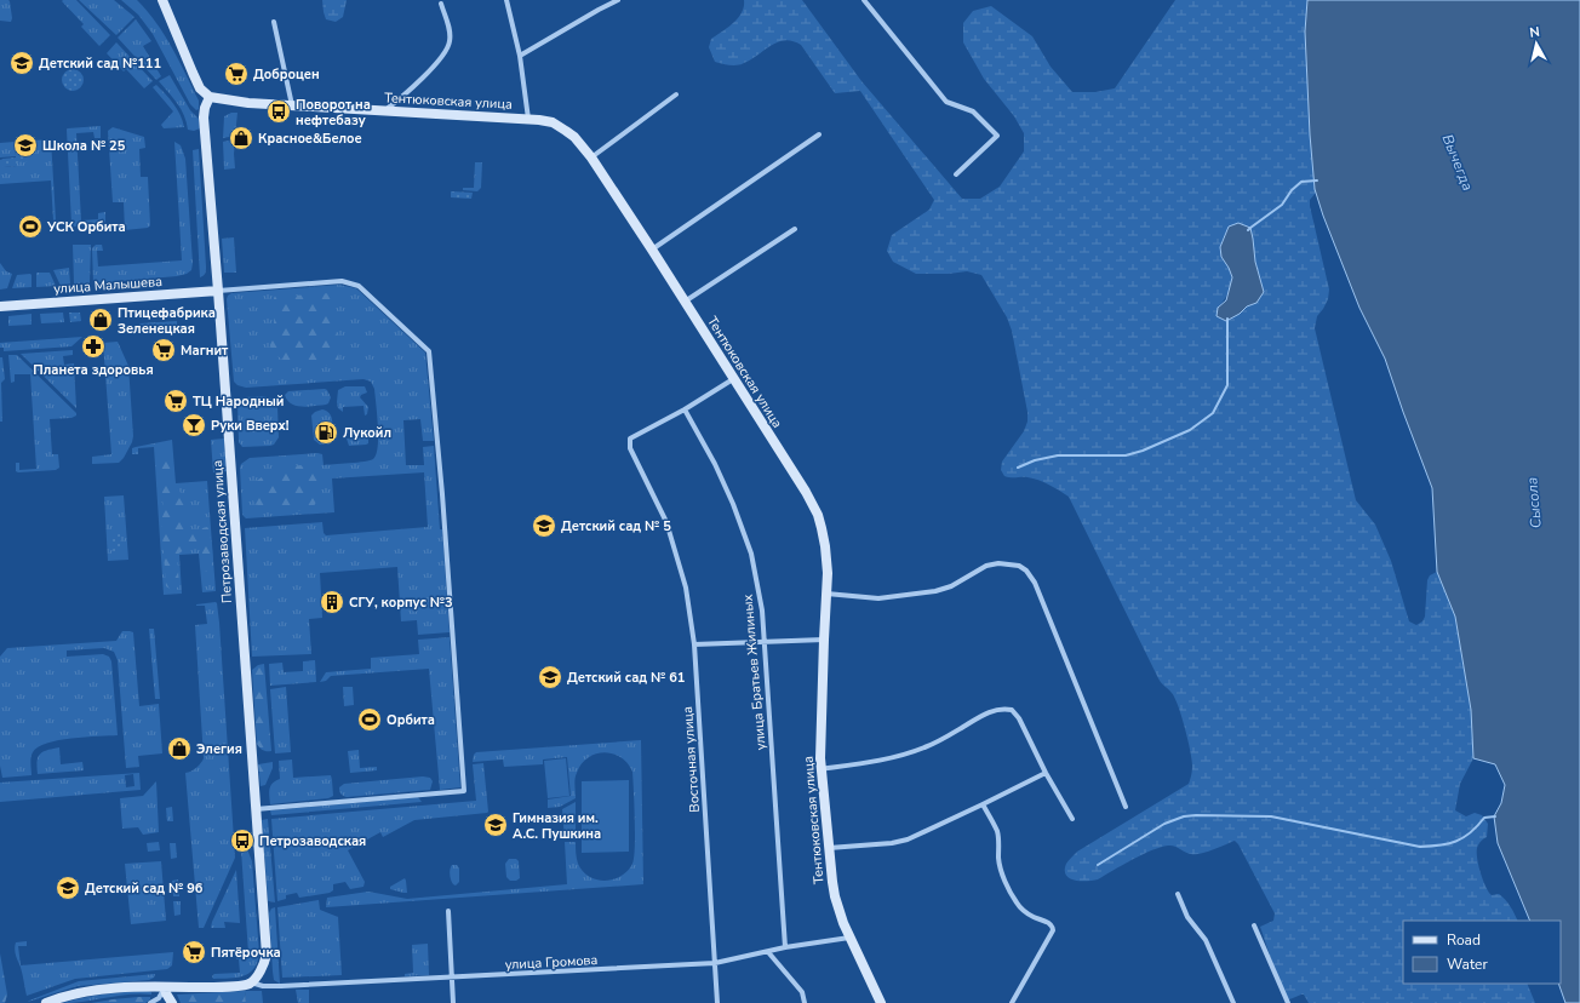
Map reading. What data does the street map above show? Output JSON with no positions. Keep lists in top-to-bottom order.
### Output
{
  "streets": {
    "street": [
      "Тентюковская улица",
      "улица Малышева",
      "Петрозаводская улица",
      "улица Братьев Жилиных",
      "Восточная улица",
      "улица Громова"
    ]
  },
  "crossings": [
    ["Тентюковская улица", "Петрозаводская улица"],
    ["Тентюковская улица", "улица Громова"],
    ["улица Малышева", "Петрозаводская улица"],
    ["Петрозаводская улица", "улица Громова"],
    ["улица Братьев Жилиных", "Восточная улица"],
    ["улица Братьев Жилиных", "улица Громова"],
    ["Восточная улица", "улица Громова"]
  ],
  "water": ["Вычегда", "Сысола"],
  "places": {
    "school or university": [
      "Детский сад №111",
      "Школа № 25",
      "Детский сад № 5",
      "Детский сад № 61",
      "Гимназия им. А.С. Пушкина",
      "Детский сад № 96"
    ],
    "supermarket": [
      "Доброцен",
      "Магнит",
      "ТЦ Народный",
      "Пятёрочка"
    ],
    "bus stop": ["Поворот на нефтебазу", "Петрозаводская"],
    "shop": ["Красное&Белое", "Птицефабрика Зеленецкая", "Элегия"],
    "sports": ["УСК Орбита", "Орбита"],
    "pharmacy": ["Планета здоровья"],
    "bar": ["Руки Вверх!"],
    "fuel station": ["Лукойл"],
    "building": ["СГУ, корпус №3"]
  },
  "legend": ["Road", "Water"],
  "north": "top"
}
